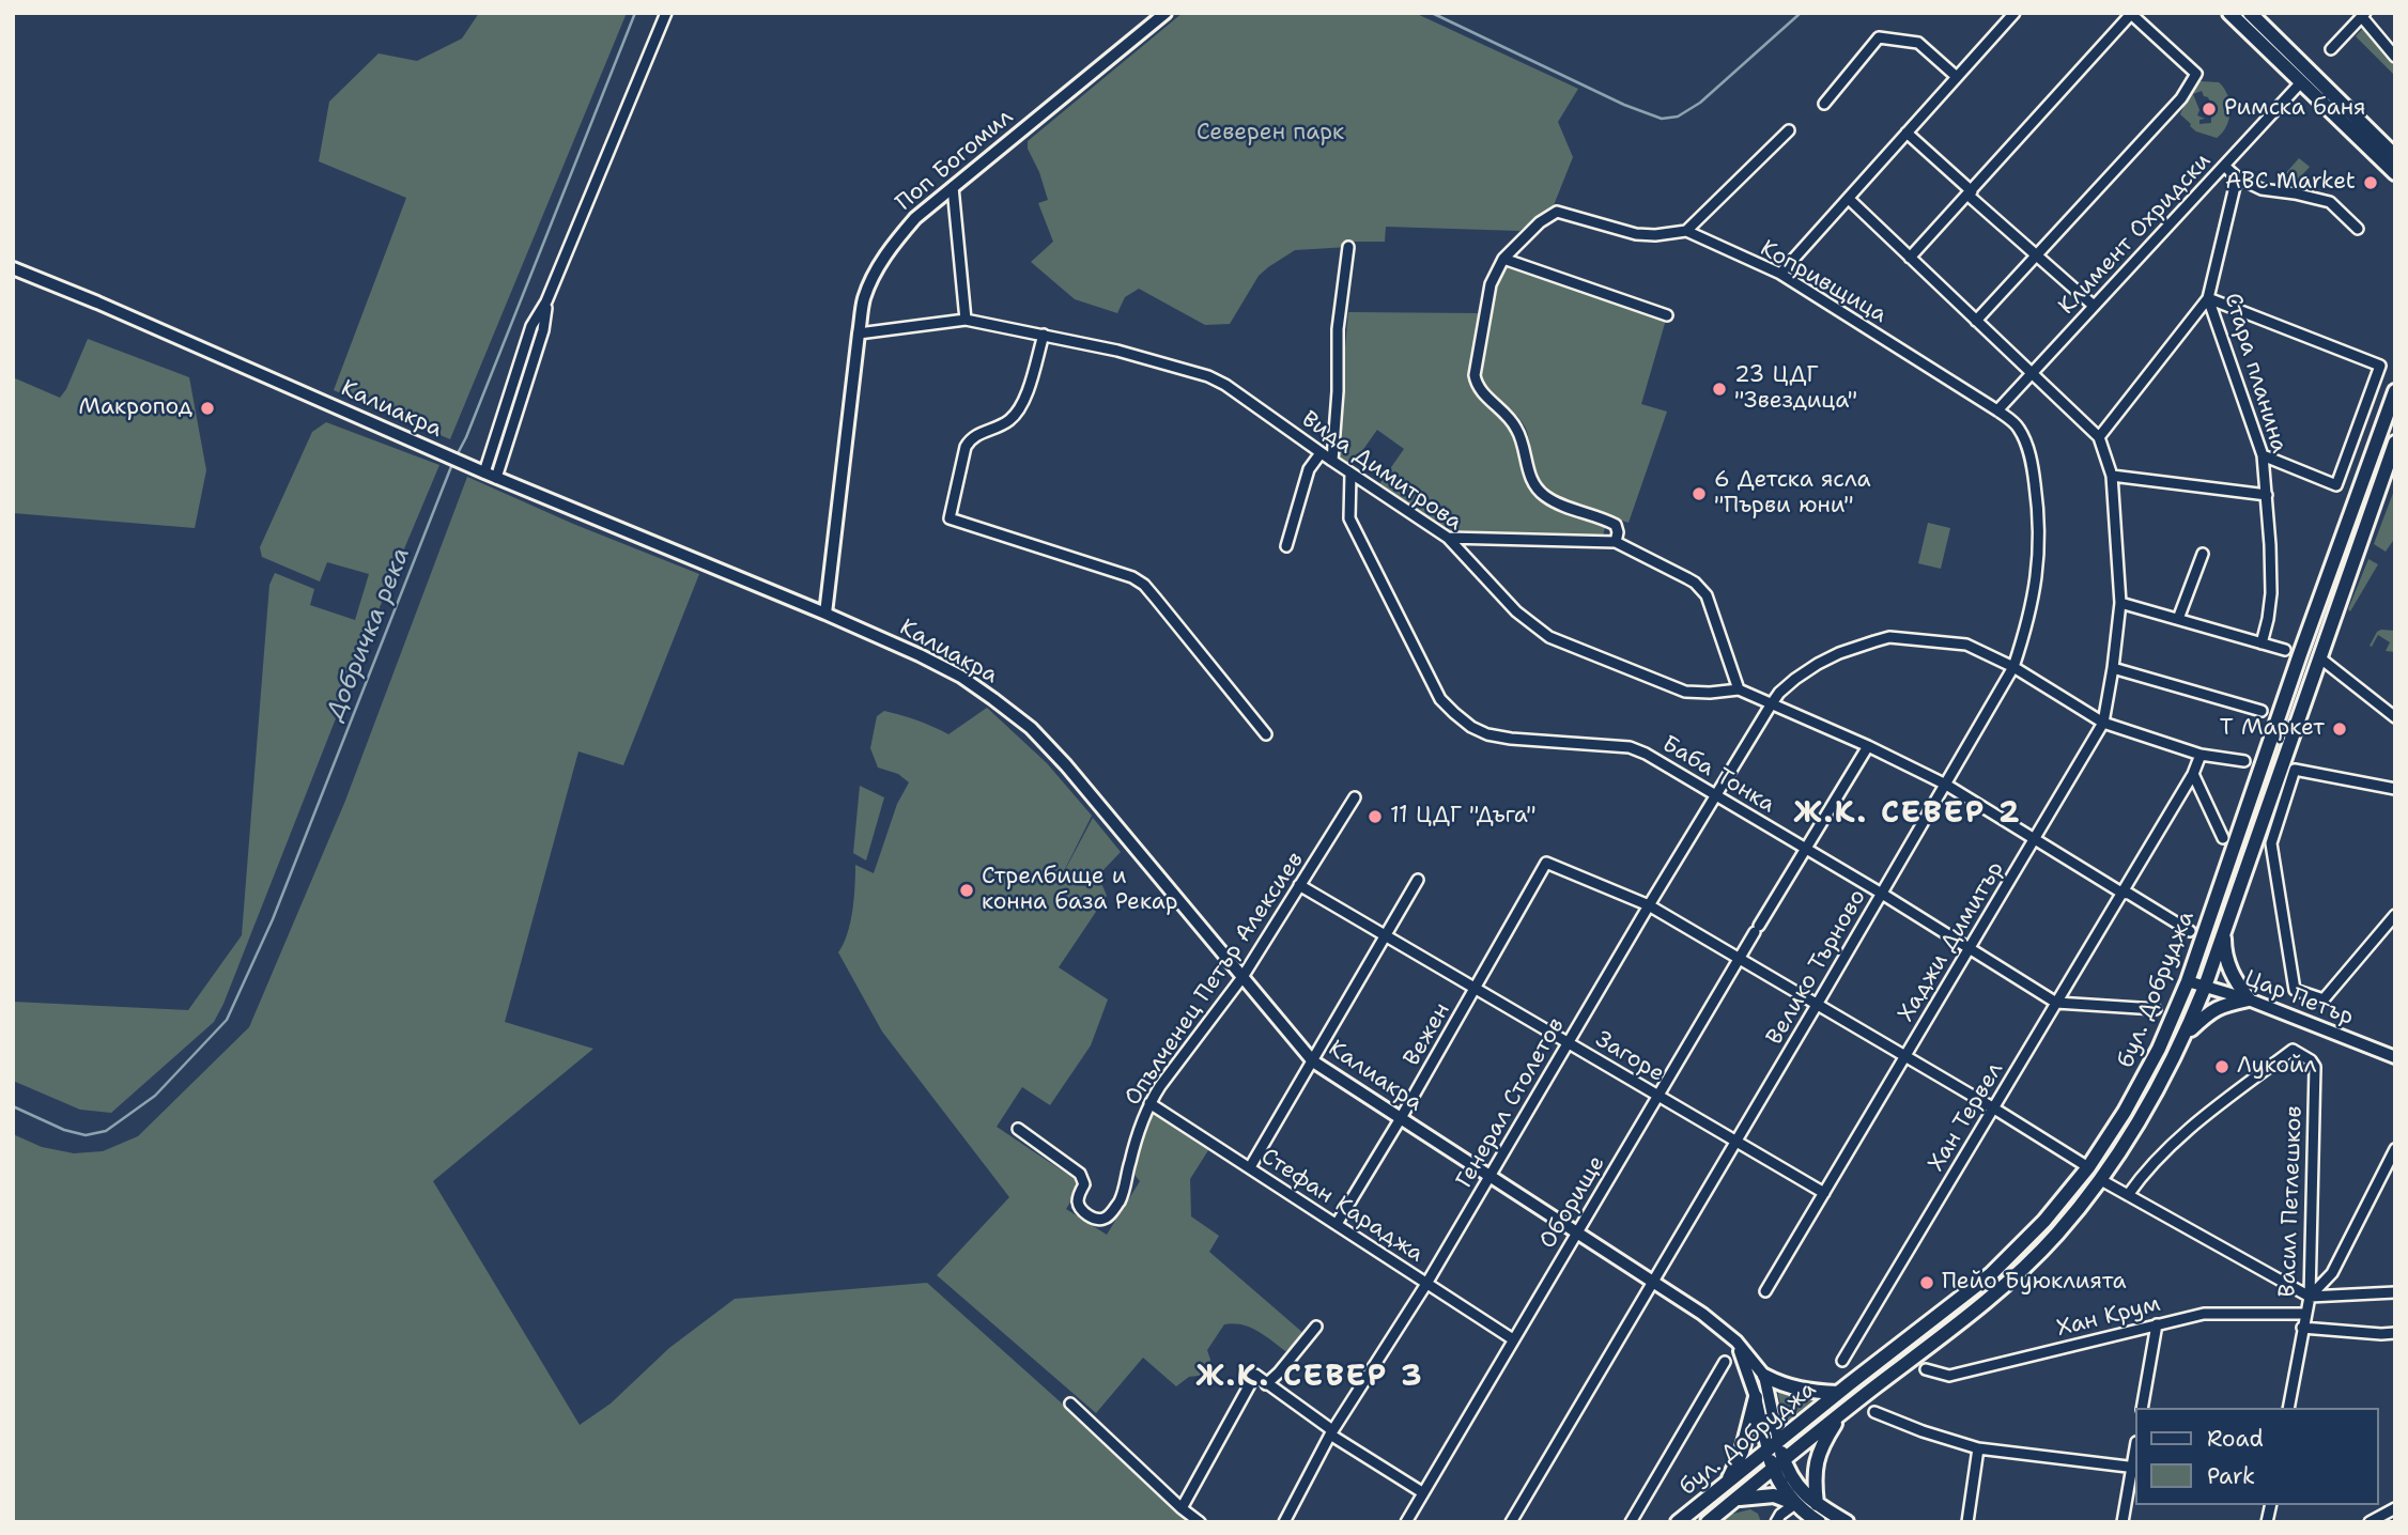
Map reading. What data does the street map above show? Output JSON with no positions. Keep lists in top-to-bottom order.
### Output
{
  "streets": {
    "main road": ["бул. Добруджа"],
    "street": [
      "Поп Богомил",
      "Климент Охридски",
      "Копривщица",
      "Стара планина",
      "Калиакра",
      "Вида Димитрова",
      "Баба Тонка",
      "Хаджи Димитър",
      "Велико Търново",
      "Опълченец Петър Алексиев",
      "Цар Петър",
      "Вежен",
      "Загоре",
      "Генерал Столетов",
      "Хан Тервел",
      "Васил Петлешков",
      "Оборище",
      "Стефан Караджа",
      "Хан Крум"
    ]
  },
  "crossings": [
    ["Поп Богомил", "Калиакра"],
    ["Поп Богомил", "Вида Димитрова"],
    ["Климент Охридски", "Копривщица"],
    ["Климент Охридски", "Хаджи Димитър"],
    ["Климент Охридски", "Велико Търново"],
    ["Копривщица", "Велико Търново"],
    ["Калиакра", "Велико Търново"],
    ["Калиакра", "Опълченец Петър Алексиев"],
    ["Калиакра", "бул. Добруджа"],
    ["Калиакра", "Вежен"],
    ["Калиакра", "Генерал Столетов"],
    ["Калиакра", "Оборище"],
    ["Вида Димитрова", "Баба Тонка"],
    ["Вида Димитрова", "Хаджи Димитър"],
    ["Вида Димитрова", "Велико Търново"],
    ["Вида Димитрова", "Генерал Столетов"],
    ["Вида Димитрова", "Хан Тервел"],
    ["Вида Димитрова", "Оборище"],
    ["Баба Тонка", "Хаджи Димитър"],
    ["Баба Тонка", "Велико Търново"],
    ["Баба Тонка", "Генерал Столетов"],
    ["Баба Тонка", "Хан Тервел"],
    ["Баба Тонка", "Оборище"],
    ["Хаджи Димитър", "Загоре"],
    ["Хаджи Димитър", "Генерал Столетов"],
    ["Велико Търново", "Загоре"],
    ["Велико Търново", "Генерал Столетов"],
    ["Опълченец Петър Алексиев", "Загоре"],
    ["Опълченец Петър Алексиев", "Стефан Караджа"],
    ["бул. Добруджа", "Цар Петър"],
    ["Вежен", "Загоре"],
    ["Вежен", "Генерал Столетов"],
    ["Вежен", "Стефан Караджа"],
    ["Загоре", "Генерал Столетов"],
    ["Загоре", "Оборище"],
    ["Генерал Столетов", "Хан Тервел"],
    ["Генерал Столетов", "Стефан Караджа"],
    ["Васил Петлешков", "Хан Крум"],
    ["Оборище", "Стефан Караджа"]
  ],
  "districts": ["Ж.К. СЕВЕР 2", "Ж.К. СЕВЕР 3"],
  "water": ["Добричка река"],
  "parks": ["Северен парк"],
  "places": [
    "Римска баня",
    "ABC Market",
    "23 ЦДГ \"Звездица\"",
    "Макропод",
    "6 Детска ясла \"Първи юни\"",
    "Т Маркет",
    "11 ЦДГ \"Дъга\"",
    "Стрелбище и конна база Рекар",
    "Лукойл",
    "Пейо Буюклията"
  ],
  "legend": ["Road", "Park"]
}
